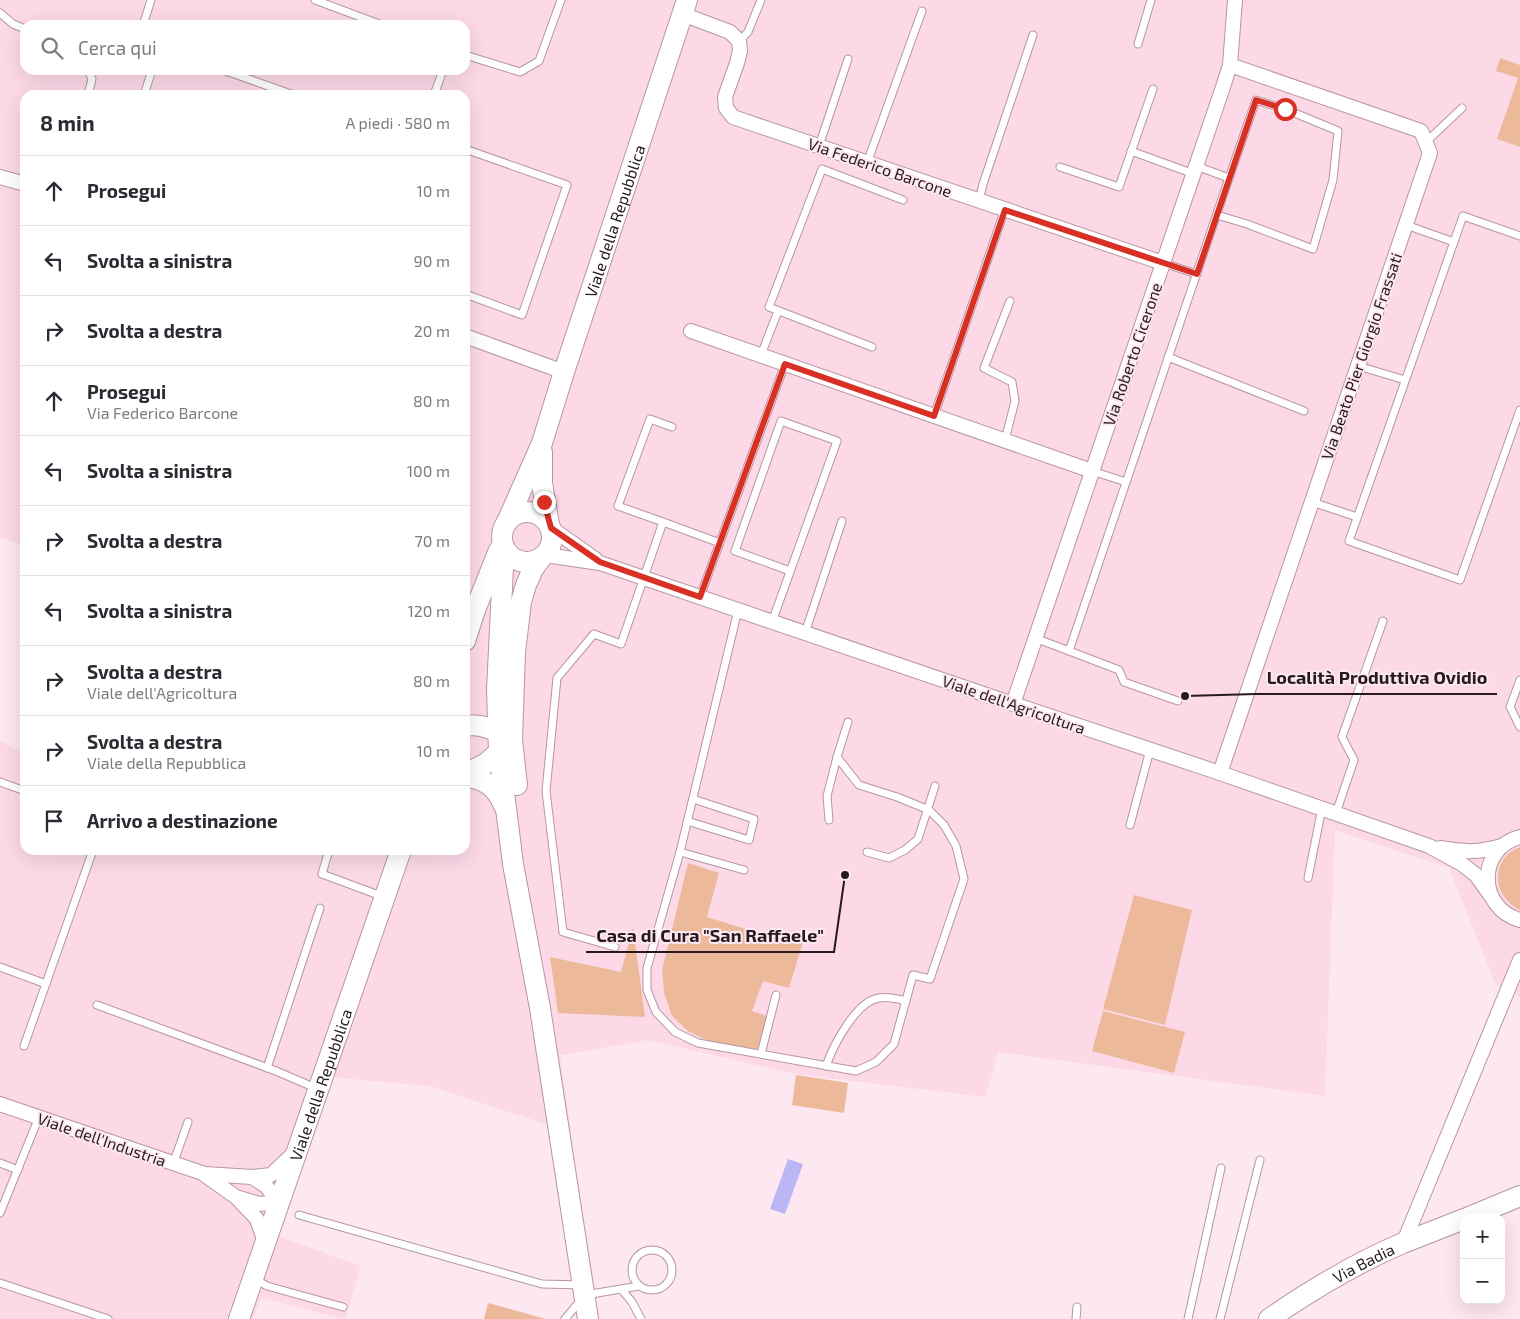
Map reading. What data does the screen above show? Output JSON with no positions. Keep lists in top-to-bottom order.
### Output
{
  "streets": {
    "main road": ["Viale della Repubblica", "Via Badia"],
    "street": [
      "Via Federico Barcone",
      "Via Roberto Cicerone",
      "Via Beato Pier Giorgio Frassati",
      "Viale dell'Agricoltura",
      "Viale dell'Industria"
    ]
  },
  "crossings": [
    ["Via Federico Barcone", "Via Roberto Cicerone"],
    ["Viale della Repubblica", "Viale dell'Agricoltura"],
    ["Viale della Repubblica", "Viale dell'Industria"],
    ["Via Roberto Cicerone", "Viale dell'Agricoltura"],
    ["Via Beato Pier Giorgio Frassati", "Viale dell'Agricoltura"]
  ],
  "places": ["Località Produttiva Ovidio", "Casa di Cura \"San Raffaele\""],
  "page": {
    "search": "Cerca qui",
    "heading": ["8 min", "A piedi · 580 m"],
    "list": [
      ["Prosegui", "10 m"],
      ["Svolta a sinistra", "90 m"],
      ["Svolta a destra", "20 m"],
      ["Prosegui", "Via Federico Barcone", "80 m"],
      ["Svolta a sinistra", "100 m"],
      ["Svolta a destra", "70 m"],
      ["Svolta a sinistra", "120 m"],
      ["Svolta a destra", "Viale dell'Agricoltura", "80 m"],
      ["Svolta a destra", "Viale della Repubblica", "10 m"],
      "Arrivo a destinazione"
    ],
    "map_buttons": ["+", "−"]
  }
}
